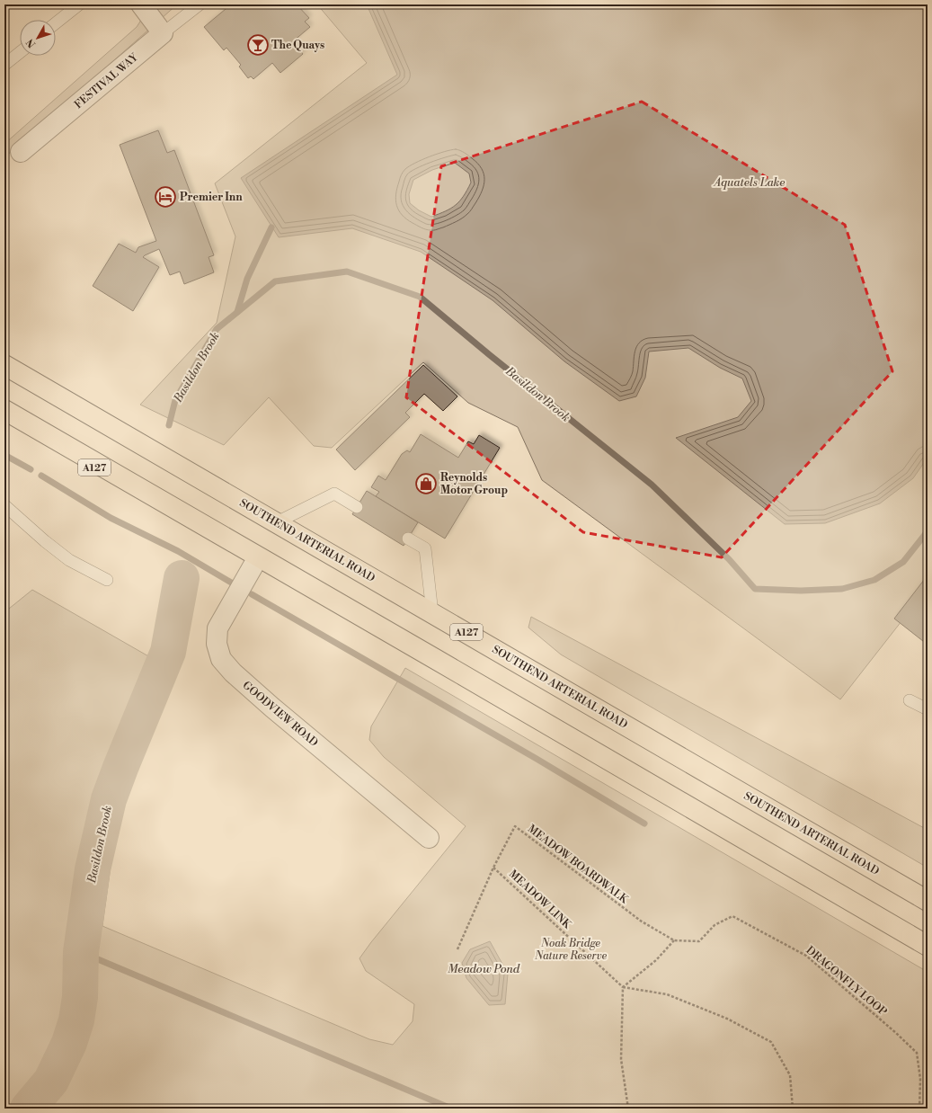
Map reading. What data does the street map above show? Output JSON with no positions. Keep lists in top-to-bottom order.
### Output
{
  "streets": {
    "highway": ["A127", "SOUTHEND ARTERIAL ROAD"],
    "street": ["FESTIVAL WAY", "GOODVIEW ROAD"],
    "path": ["MEADOW BOARDWALK", "MEADOW LINK", "DRAGONFLY LOOP"]
  },
  "crossings": [
    ["A127", "GOODVIEW ROAD"],
    ["MEADOW BOARDWALK", "MEADOW LINK"],
    ["MEADOW BOARDWALK", "DRAGONFLY LOOP"]
  ],
  "water": ["Aquatels Lake", "Basildon Brook", "Meadow Pond"],
  "parks": ["Noak Bridge Nature Reserve"],
  "places": {
    "bar": ["The Quays"],
    "hotel": ["Premier Inn"],
    "shop": ["Reynolds Motor Group"]
  },
  "north": "bottom left"
}
